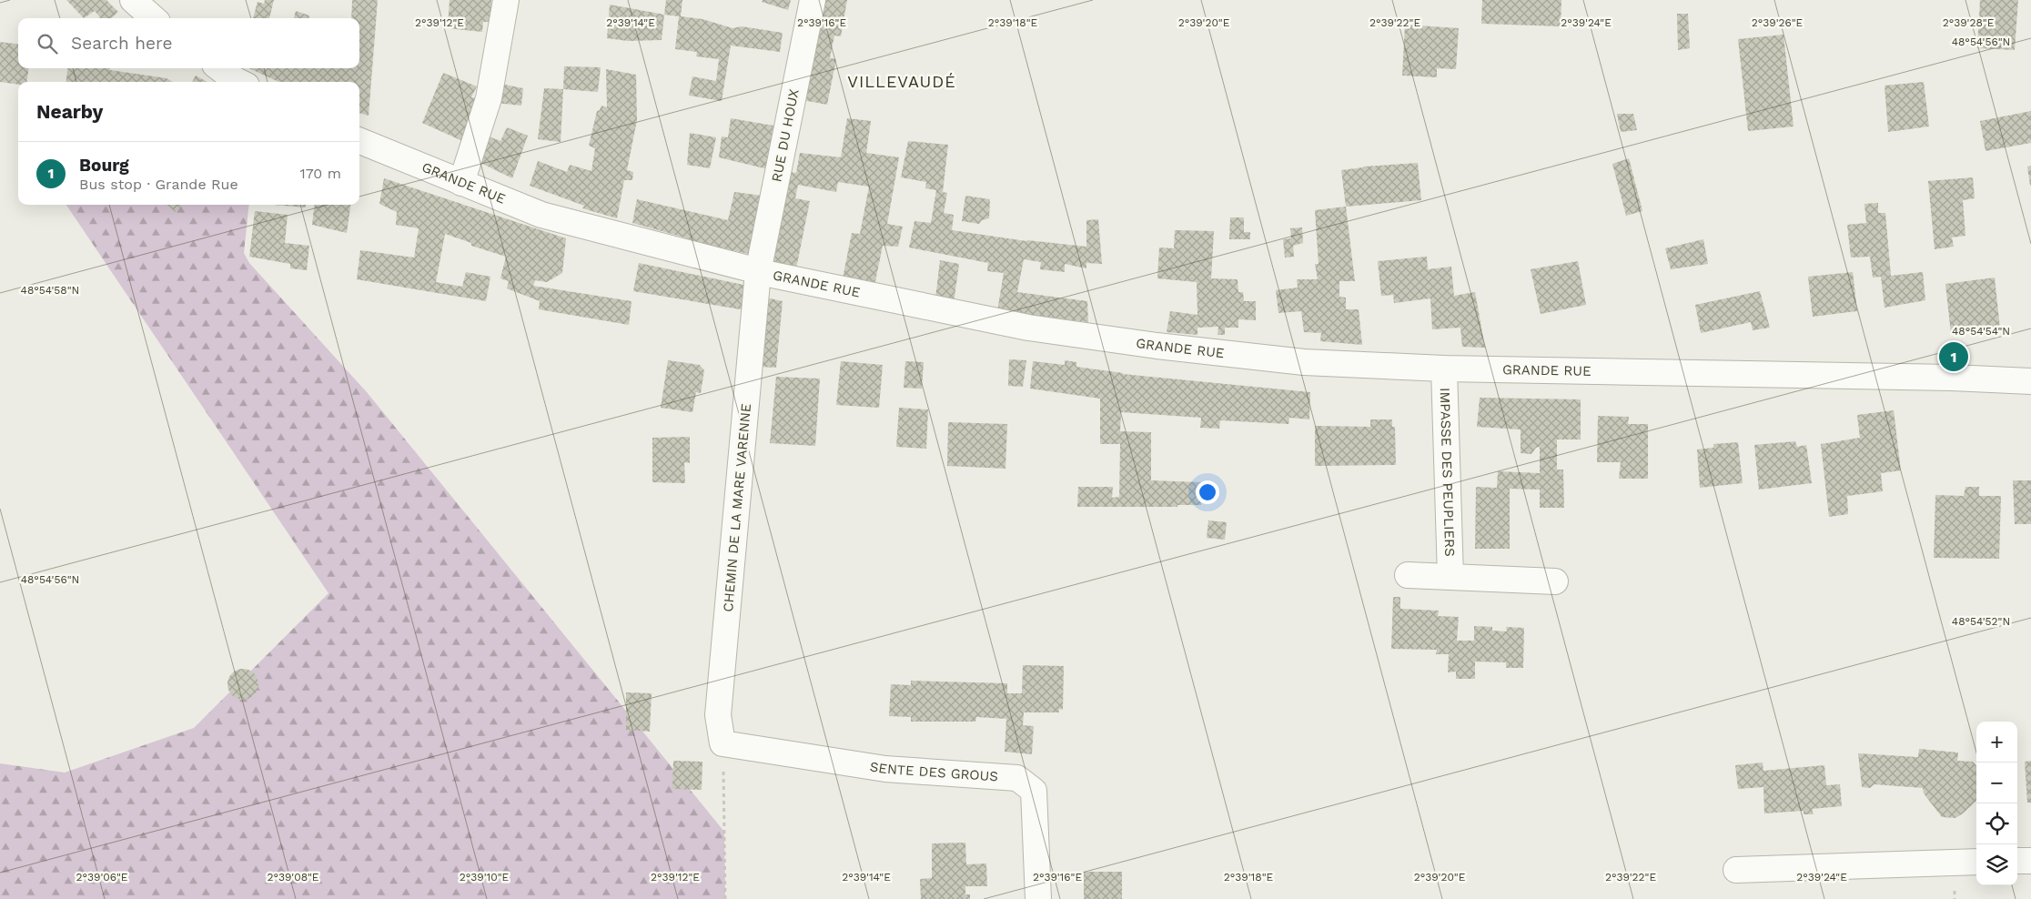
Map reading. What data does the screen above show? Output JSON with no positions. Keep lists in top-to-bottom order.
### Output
{
  "streets": {
    "street": [
      "RUE DU HOUX",
      "GRANDE RUE",
      "IMPASSE DES PEUPLIERS",
      "CHEMIN DE LA MARE VARENNE",
      "SENTE DES GROUS"
    ]
  },
  "crossings": [
    ["RUE DU HOUX", "GRANDE RUE"],
    ["RUE DU HOUX", "CHEMIN DE LA MARE VARENNE"],
    ["GRANDE RUE", "IMPASSE DES PEUPLIERS"],
    ["GRANDE RUE", "CHEMIN DE LA MARE VARENNE"],
    ["CHEMIN DE LA MARE VARENNE", "SENTE DES GROUS"]
  ],
  "districts": ["VILLEVAUDÉ"],
  "page": {
    "search": "Search here",
    "heading": "Nearby",
    "list": [
      {
        "mark": "1",
        "name": "Bourg",
        "note": "Bus stop · Grande Rue",
        "value": "170 m"
      }
    ],
    "pins": "1",
    "map_buttons": ["+", "−"]
  },
  "coordinates": [
    "2°39'16\"E",
    "2°39'26\"E",
    "2°39'28\"E",
    "2°39'12\"E",
    "2°39'14\"E",
    "2°39'18\"E",
    "2°39'20\"E",
    "2°39'22\"E",
    "2°39'24\"E",
    "48°54'56\"N",
    "48°54'58\"N",
    "48°54'54\"N",
    "48°54'52\"N",
    "2°39'06\"E",
    "2°39'08\"E",
    "2°39'10\"E"
  ]
}
